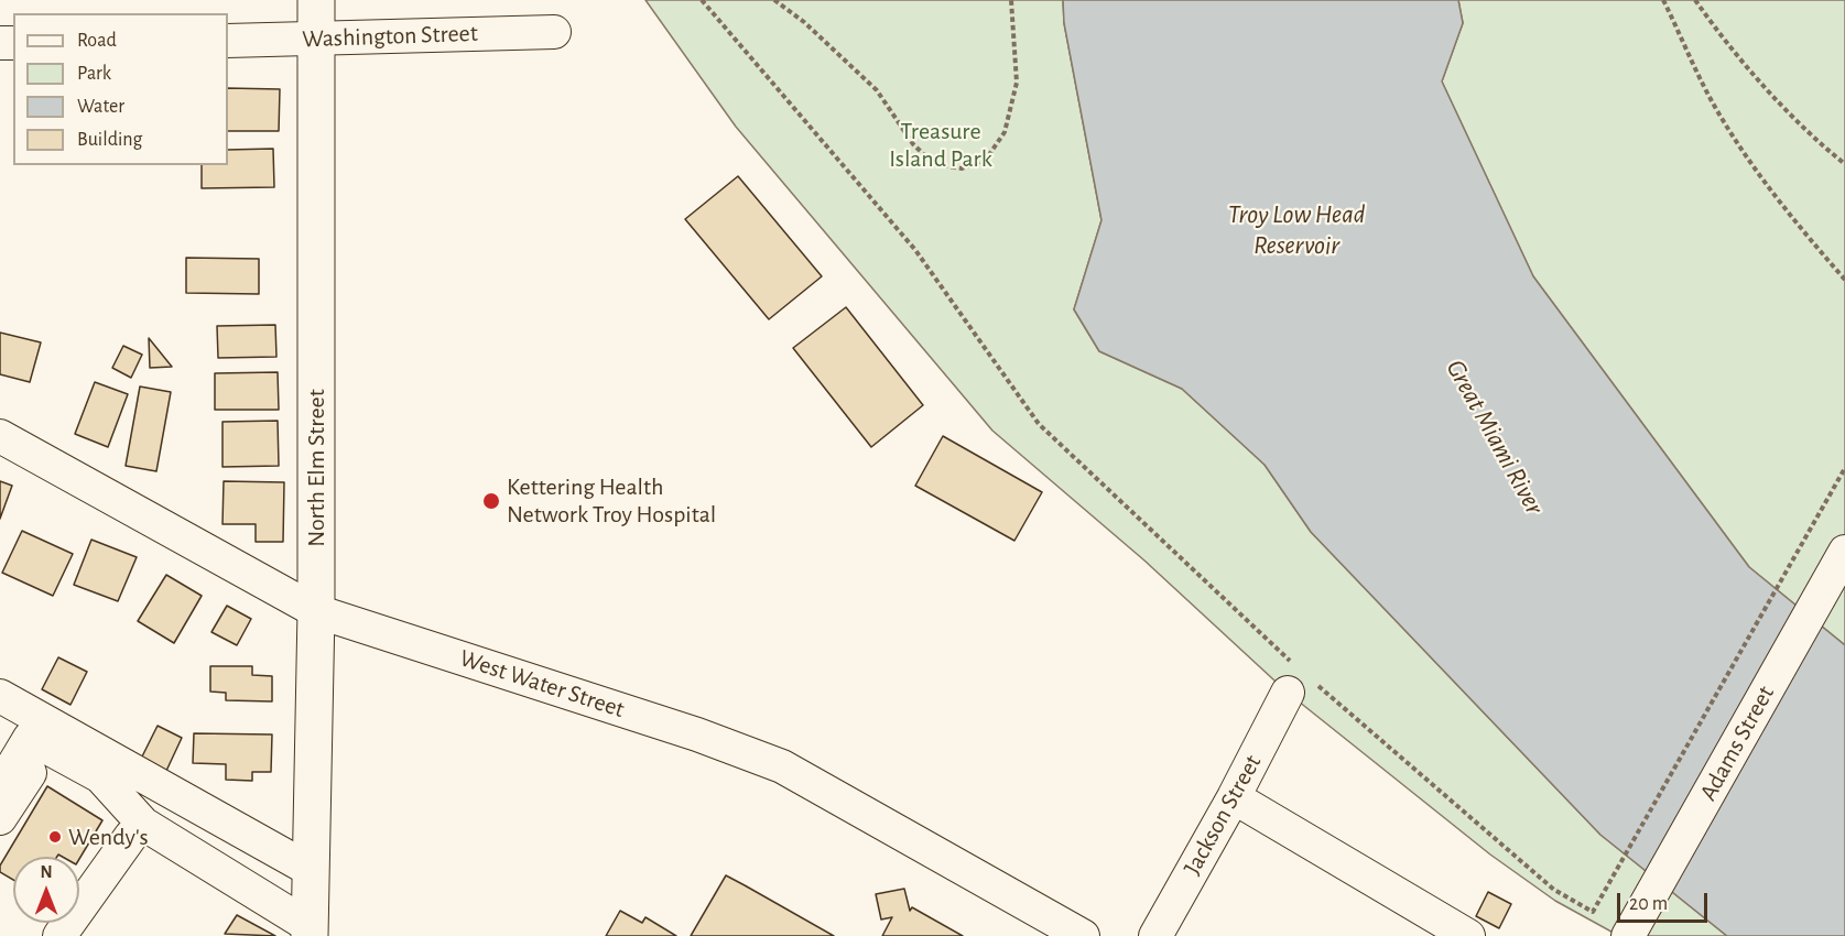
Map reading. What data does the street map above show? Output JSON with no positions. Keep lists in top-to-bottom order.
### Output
{
  "streets": {
    "main road": ["North Elm Street"],
    "street": [
      "Washington Street",
      "West Water Street",
      "Adams Street",
      "Jackson Street"
    ]
  },
  "crossings": [
    ["Washington Street", "North Elm Street"],
    ["North Elm Street", "West Water Street"]
  ],
  "water": ["Troy Low Head Reservoir", "Great Miami River"],
  "parks": ["Treasure Island Park"],
  "places": ["Kettering Health Network Troy Hospital", "Wendy's"],
  "legend": [
    "Road",
    "Park",
    "Water",
    "Building"
  ],
  "scale_bar": "20 m",
  "north": "top"
}
